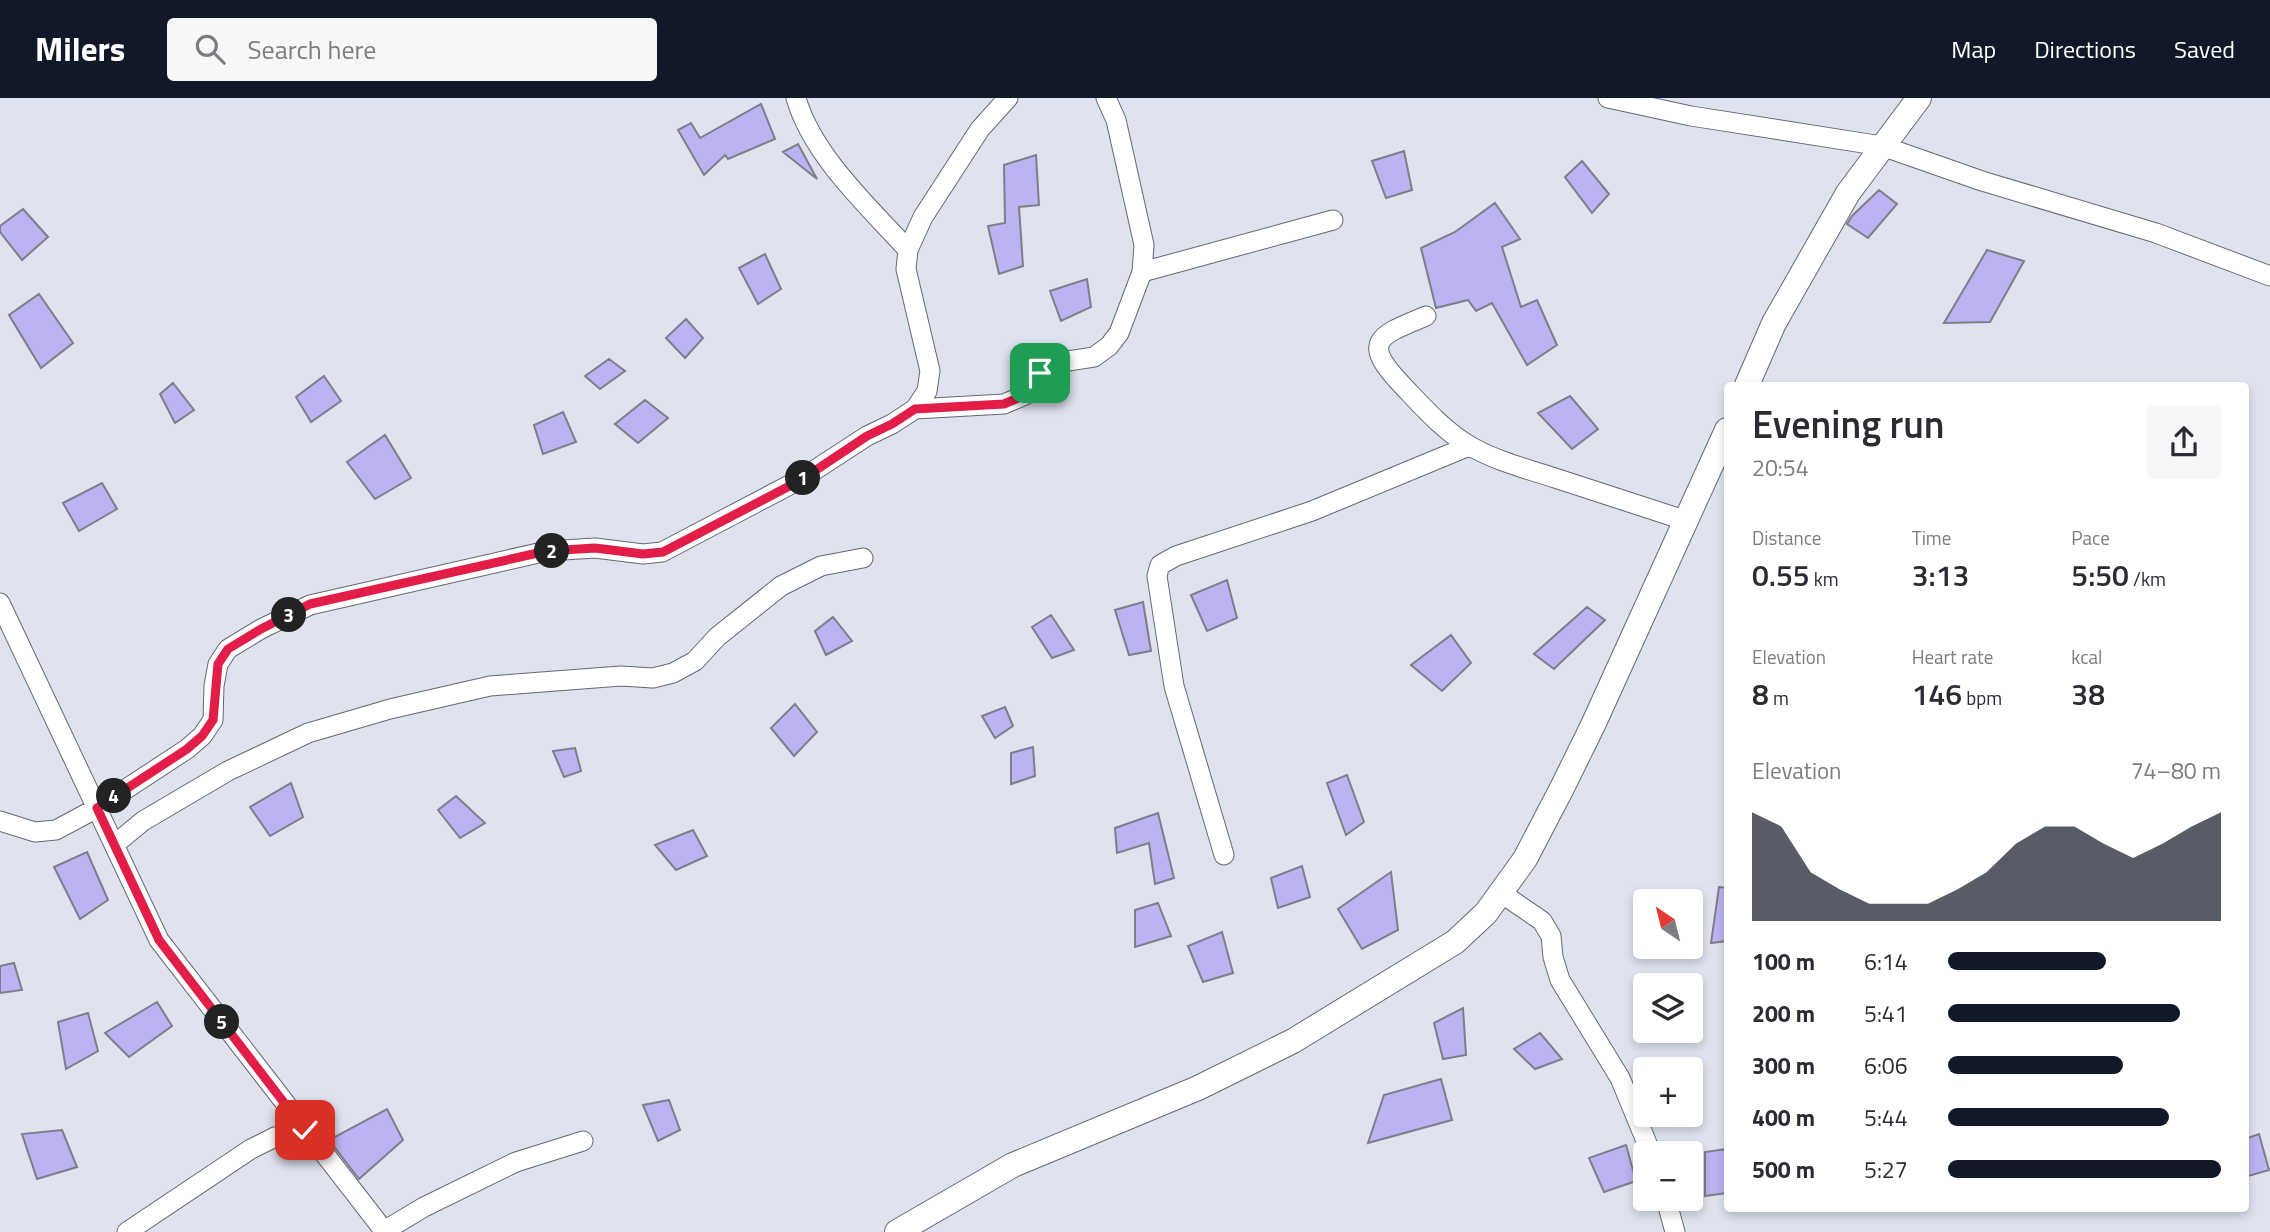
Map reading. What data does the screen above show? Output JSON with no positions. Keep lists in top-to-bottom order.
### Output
{
  "north": "top left",
  "page": {
    "header": "Milers",
    "search": "Search here",
    "nav": ["Map", "Directions", "Saved"],
    "heading": ["Evening run", "20:54"],
    "pins": [
      "1",
      "2",
      "3",
      "4",
      "5"
    ],
    "stats": [
      ["Distance", "0.55 km"],
      ["Time", "3:13"],
      ["Pace", "5:50 /km"],
      ["Elevation", "8 m"],
      ["Heart rate", "146 bpm"],
      ["kcal", "38"]
    ],
    "chart": ["Elevation", "74–80 m"],
    "map_buttons": ["+", "−"],
    "list": [
      {
        "name": "100 m",
        "note": "6:14"
      },
      {
        "name": "200 m",
        "note": "5:41"
      },
      {
        "name": "300 m",
        "note": "6:06"
      },
      {
        "name": "400 m",
        "note": "5:44"
      },
      {
        "name": "500 m",
        "note": "5:27"
      }
    ]
  }
}
